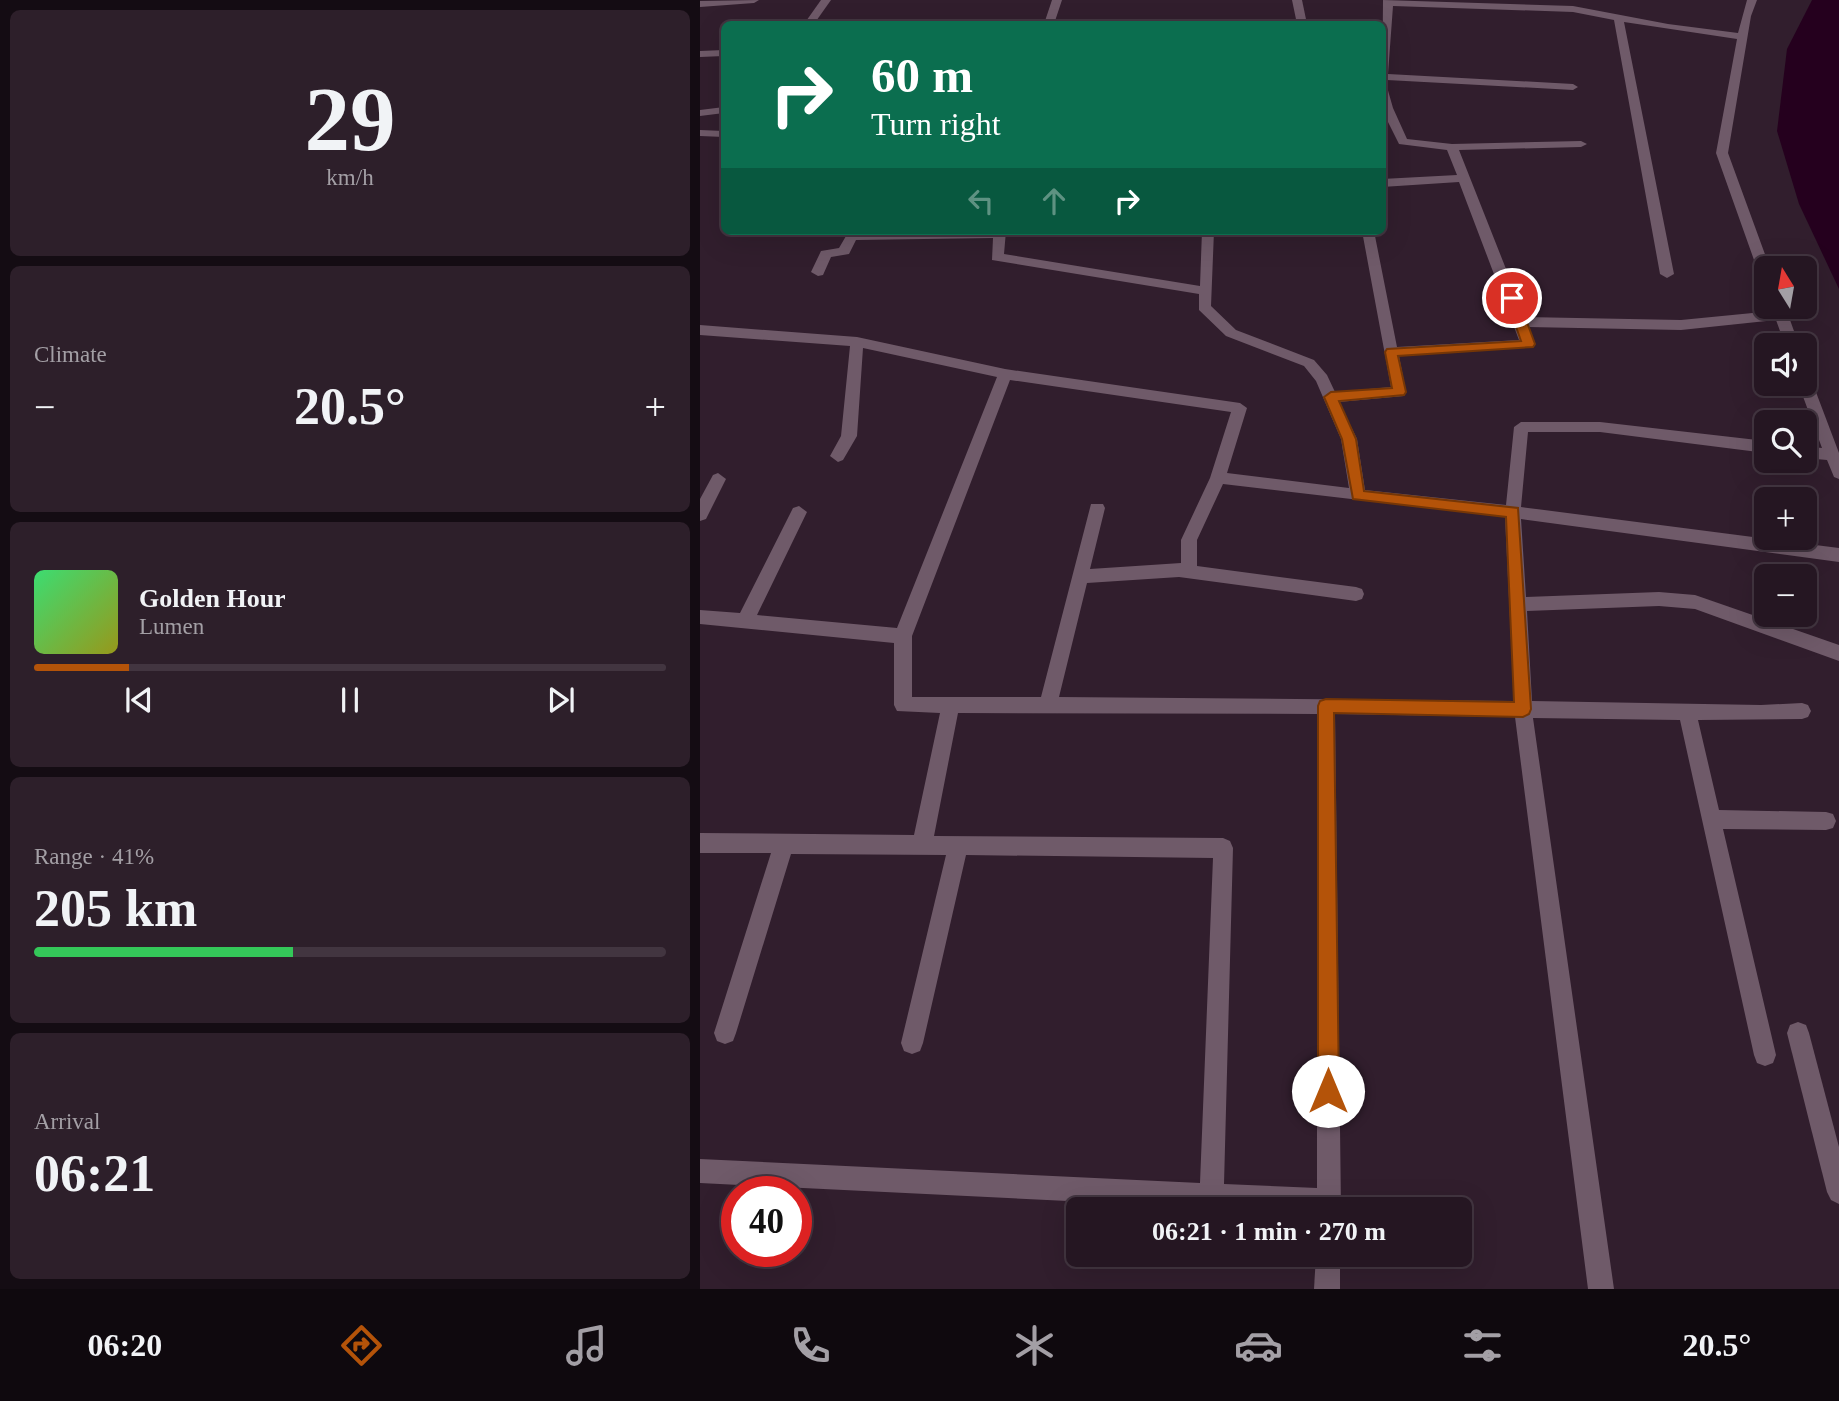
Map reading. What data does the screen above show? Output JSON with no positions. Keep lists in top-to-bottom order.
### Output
{
  "north": "top",
  "page": {
    "tile": [
      ["29", "km/h"],
      "Climate",
      ["Range · 41%", "205 km"],
      ["Arrival", "06:21"]
    ],
    "turn": ["60 m", "Turn right"],
    "map_buttons": ["+", "−"],
    "heat": ["−", "20.5°", "+"],
    "song": ["Golden Hour", "Lumen"],
    "limit": "40",
    "trip": "06:21 · 1 min · 270 m",
    "tabs": ["06:20", "20.5°"]
  }
}
